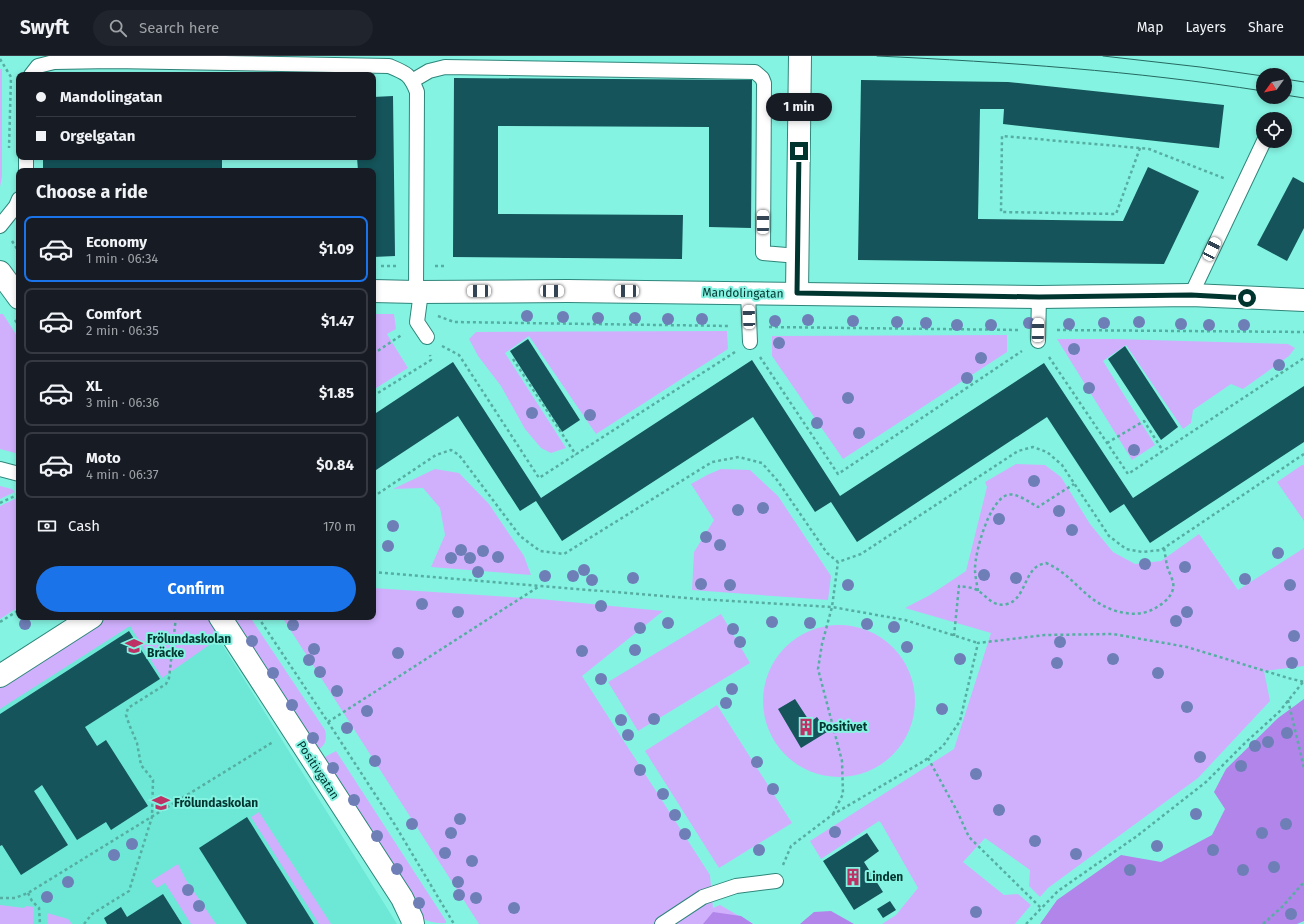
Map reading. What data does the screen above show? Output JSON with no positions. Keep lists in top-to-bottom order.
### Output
{
  "streets": {
    "street": ["Mandolingatan", "Positivgatan"]
  },
  "places": {
    "school or university": ["Frölundaskolan Bräcke", "Frölundaskolan"],
    "building": ["Positivet", "Linden"]
  },
  "north": "bottom left",
  "page": {
    "header": "Swyft",
    "search": "Search here",
    "nav": ["Map", "Layers", "Share"],
    "banner": ["Mandolingatan", "Orgelgatan"],
    "bubble": "1 min",
    "heading": "Choose a ride",
    "list": [
      {
        "name": "Economy",
        "note": "1 min · 06:34",
        "value": "$1.09"
      },
      {
        "name": "Comfort",
        "note": "2 min · 06:35",
        "value": "$1.47"
      },
      {
        "name": "XL",
        "note": "3 min · 06:36",
        "value": "$1.85"
      },
      {
        "name": "Moto",
        "note": "4 min · 06:37",
        "value": "$0.84"
      }
    ],
    "pay": ["Cash", "170 m"],
    "buttons": "Confirm"
  }
}
